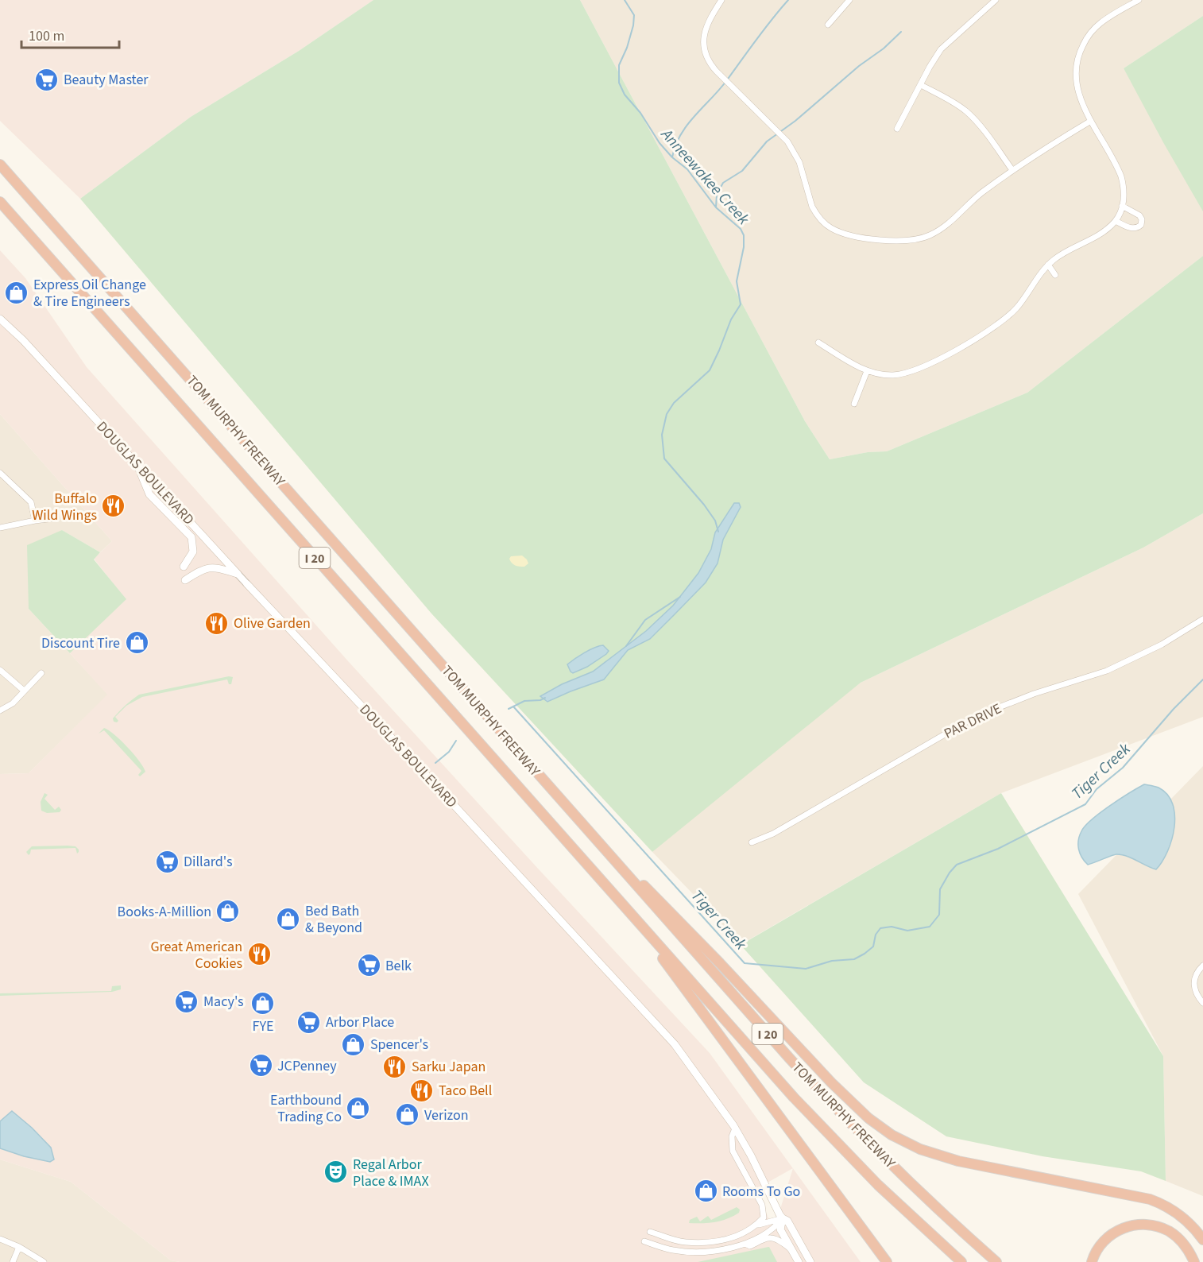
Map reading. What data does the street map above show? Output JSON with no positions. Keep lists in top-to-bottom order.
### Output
{
  "streets": {
    "highway": ["TOM MURPHY FREEWAY", "I 20"],
    "main road": ["DOUGLAS BOULEVARD"],
    "street": ["PAR DRIVE"]
  },
  "water": ["Anneewakee Creek", "Tiger Creek"],
  "places": {
    "supermarket": [
      "Beauty Master",
      "Dillard's",
      "Belk",
      "Macy's",
      "Arbor Place",
      "JCPenney"
    ],
    "shop": [
      "Express Oil Change & Tire Engineers",
      "Discount Tire",
      "Books-A-Million",
      "Bed Bath & Beyond",
      "FYE",
      "Spencer's",
      "Earthbound Trading Co",
      "Verizon",
      "Rooms To Go"
    ],
    "restaurant": [
      "Buffalo Wild Wings",
      "Olive Garden",
      "Great American Cookies",
      "Sarku Japan",
      "Taco Bell"
    ],
    "theatre": ["Regal Arbor Place & IMAX"]
  },
  "scale_bar": "100 m"
}
